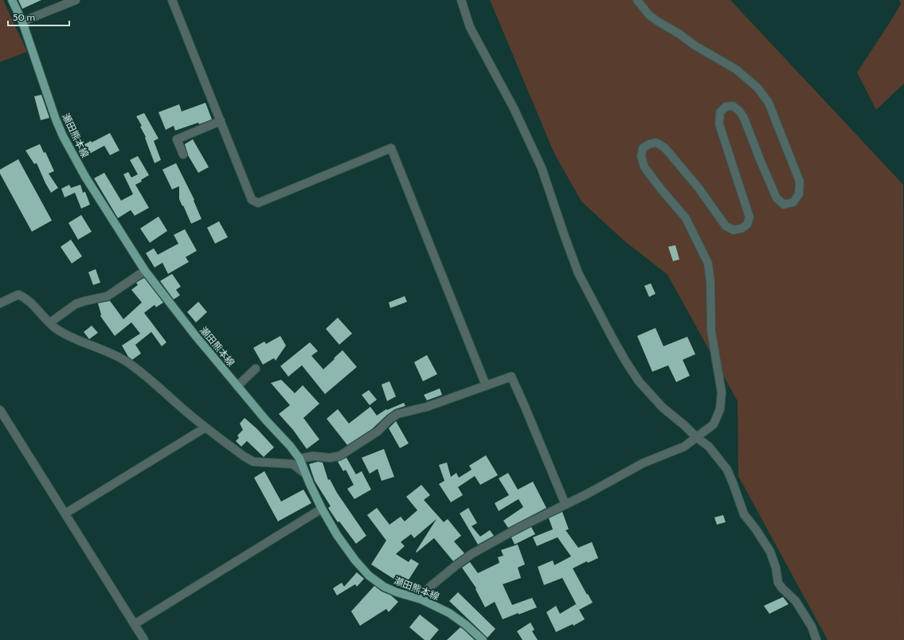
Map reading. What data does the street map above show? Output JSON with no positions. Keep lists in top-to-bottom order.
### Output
{
  "streets": {
    "main road": ["瀬田熊本線"]
  },
  "scale_bar": "50 m"
}
